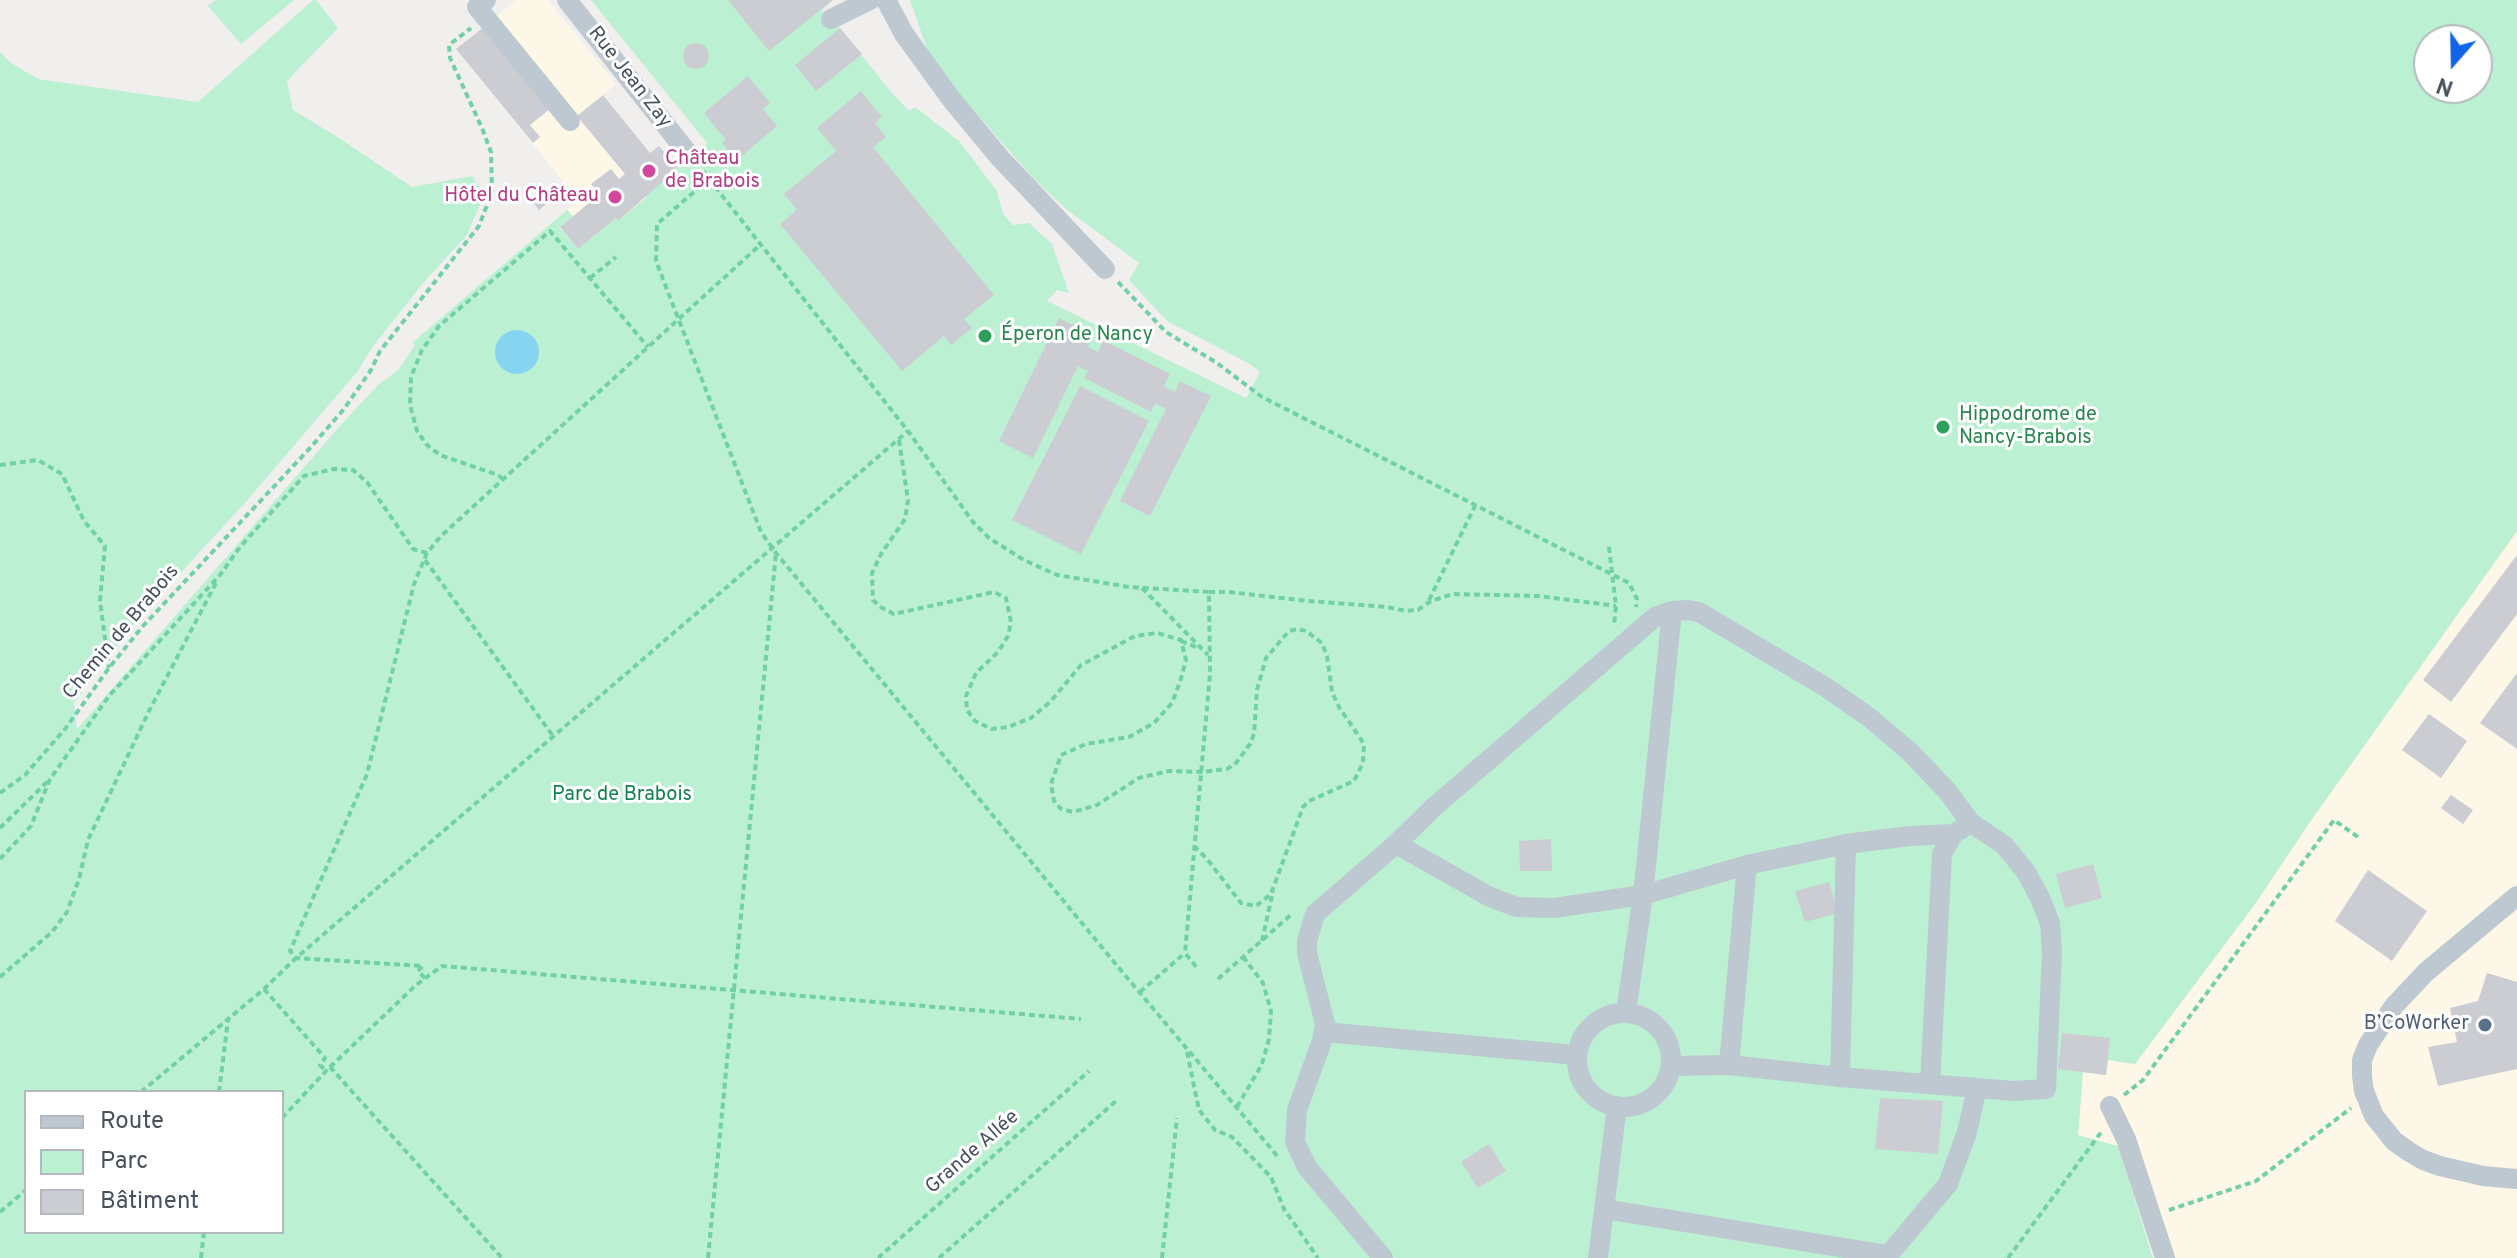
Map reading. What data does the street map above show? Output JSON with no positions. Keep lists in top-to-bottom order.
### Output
{
  "streets": {
    "street": ["Rue Jean Zay"],
    "path": ["Chemin de Brabois", "Grande Allée"]
  },
  "parks": ["Parc de Brabois"],
  "places": [
    "Château de Brabois",
    "Hôtel du Château",
    "Éperon de Nancy",
    "Hippodrome de Nancy-Brabois",
    "B’CoWorker"
  ],
  "legend": ["Route", "Parc", "Bâtiment"],
  "north": "bottom"
}
